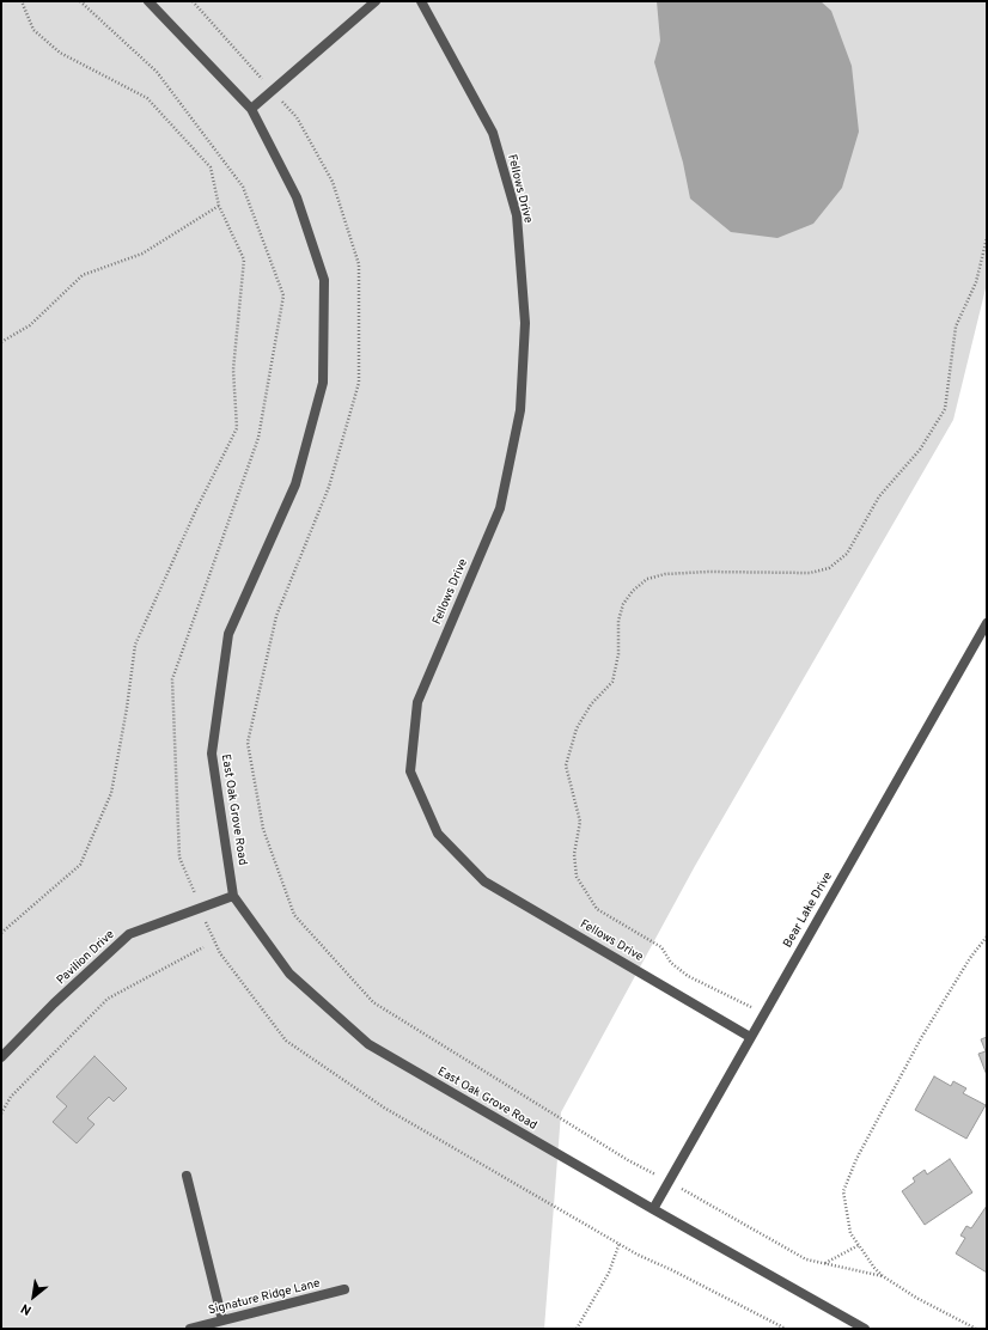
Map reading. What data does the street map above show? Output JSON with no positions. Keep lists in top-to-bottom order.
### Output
{
  "streets": {
    "street": [
      "Fellows Drive",
      "East Oak Grove Road",
      "Bear Lake Drive",
      "Pavilion Drive",
      "Signature Ridge Lane"
    ]
  },
  "crossings": [
    ["Fellows Drive", "Bear Lake Drive"],
    ["East Oak Grove Road", "Bear Lake Drive"],
    ["East Oak Grove Road", "Pavilion Drive"]
  ],
  "north": "bottom left"
}
